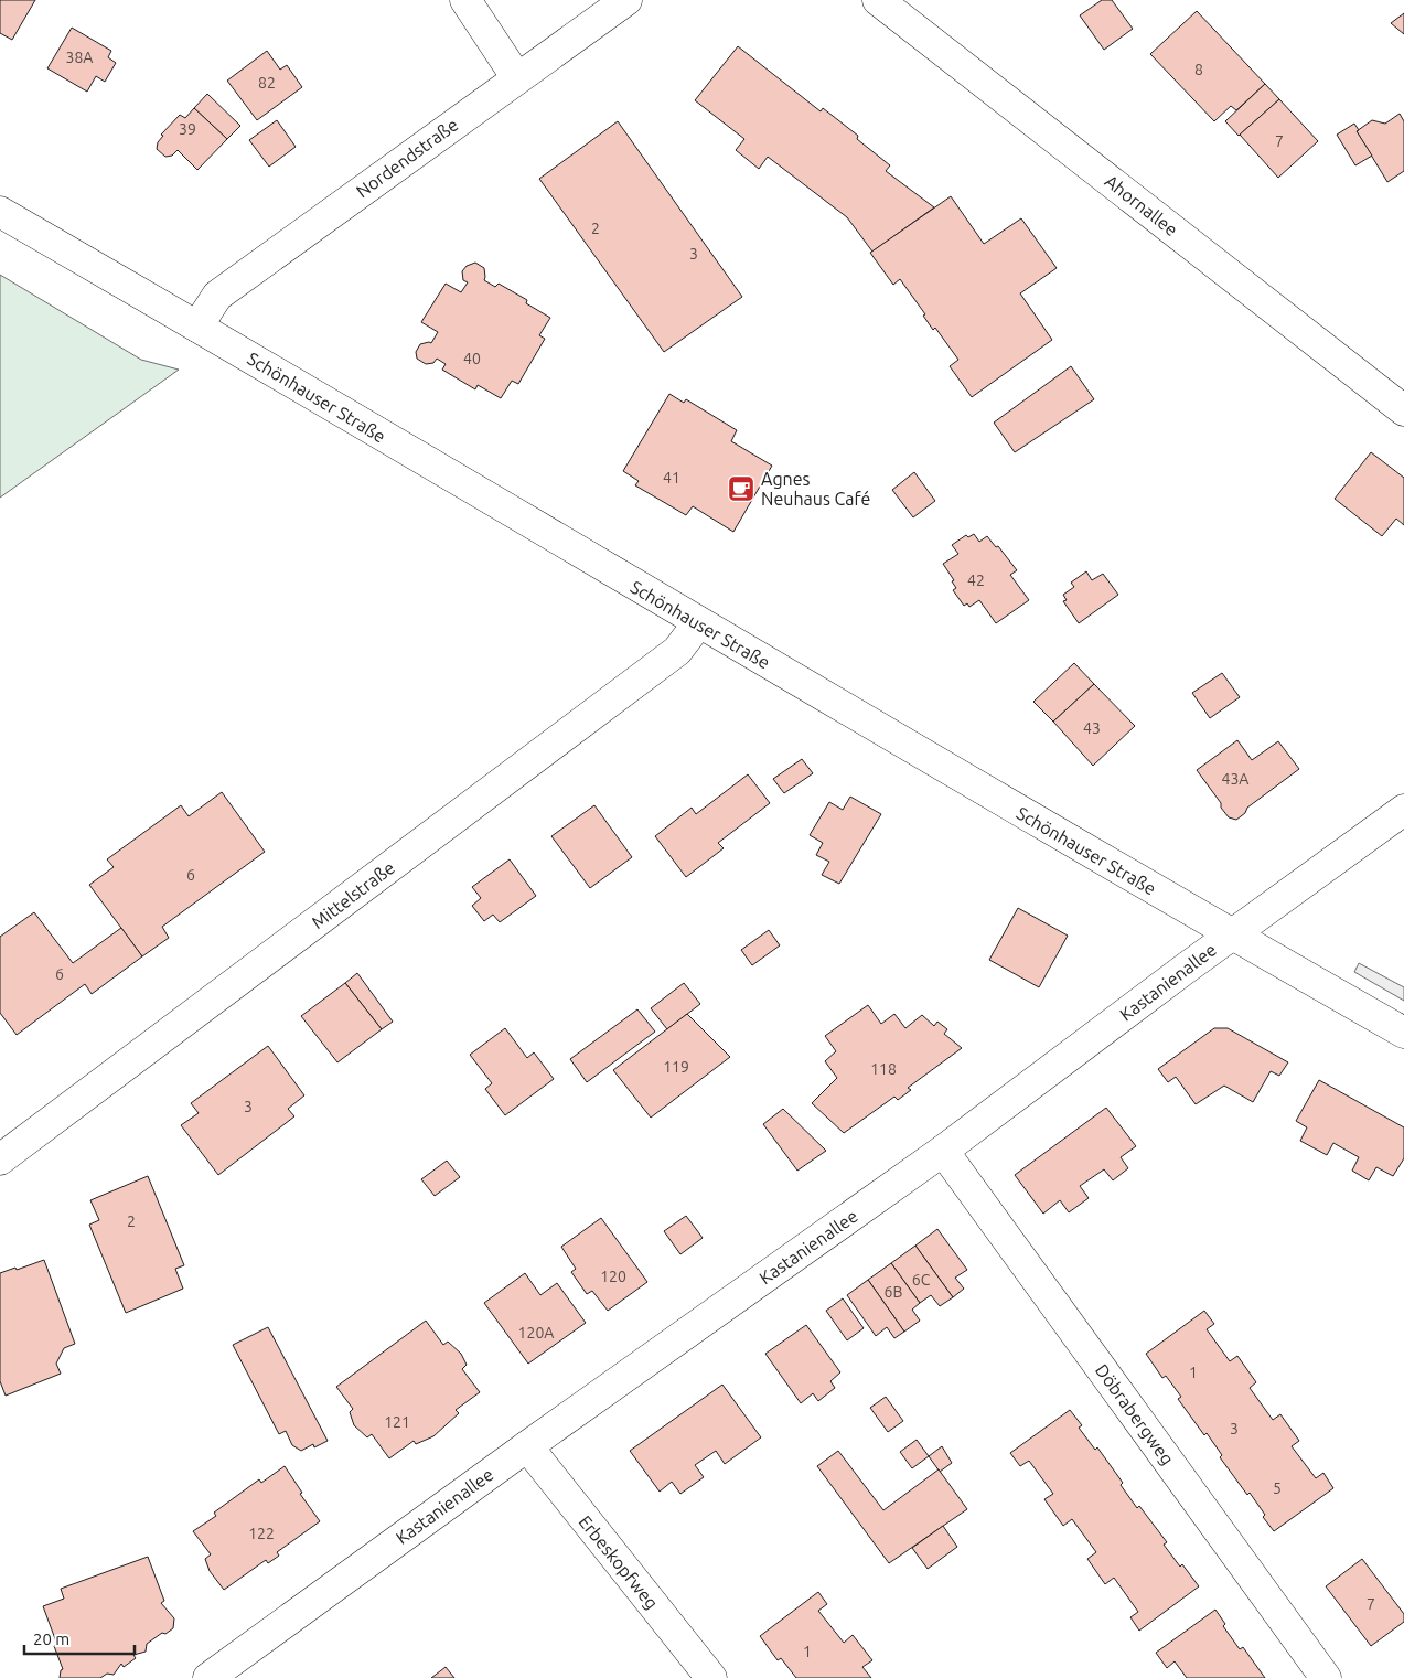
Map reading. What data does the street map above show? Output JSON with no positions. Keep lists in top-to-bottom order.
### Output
{
  "streets": {
    "street": [
      "Nordendstraße",
      "Ahornallee",
      "Schönhauser Straße",
      "Mittelstraße",
      "Kastanienallee",
      "Döbrabergweg",
      "Erbeskopfweg"
    ]
  },
  "crossings": [
    ["Nordendstraße", "Schönhauser Straße"],
    ["Schönhauser Straße", "Mittelstraße"],
    ["Schönhauser Straße", "Kastanienallee"],
    ["Kastanienallee", "Döbrabergweg"],
    ["Kastanienallee", "Erbeskopfweg"]
  ],
  "places": {
    "cafe": ["Agnes Neuhaus Café"]
  },
  "house_numbers": [
    "38A",
    "8",
    "82",
    "39",
    "7",
    "2",
    "3",
    "40",
    "41",
    "42",
    "43",
    "43A",
    "6",
    "6",
    "119",
    "118",
    "3",
    "2",
    "120",
    "6C",
    "6B",
    "120A",
    "1",
    "121",
    "3",
    "5",
    "122",
    "7",
    "1"
  ],
  "scale_bar": "20 m"
}
